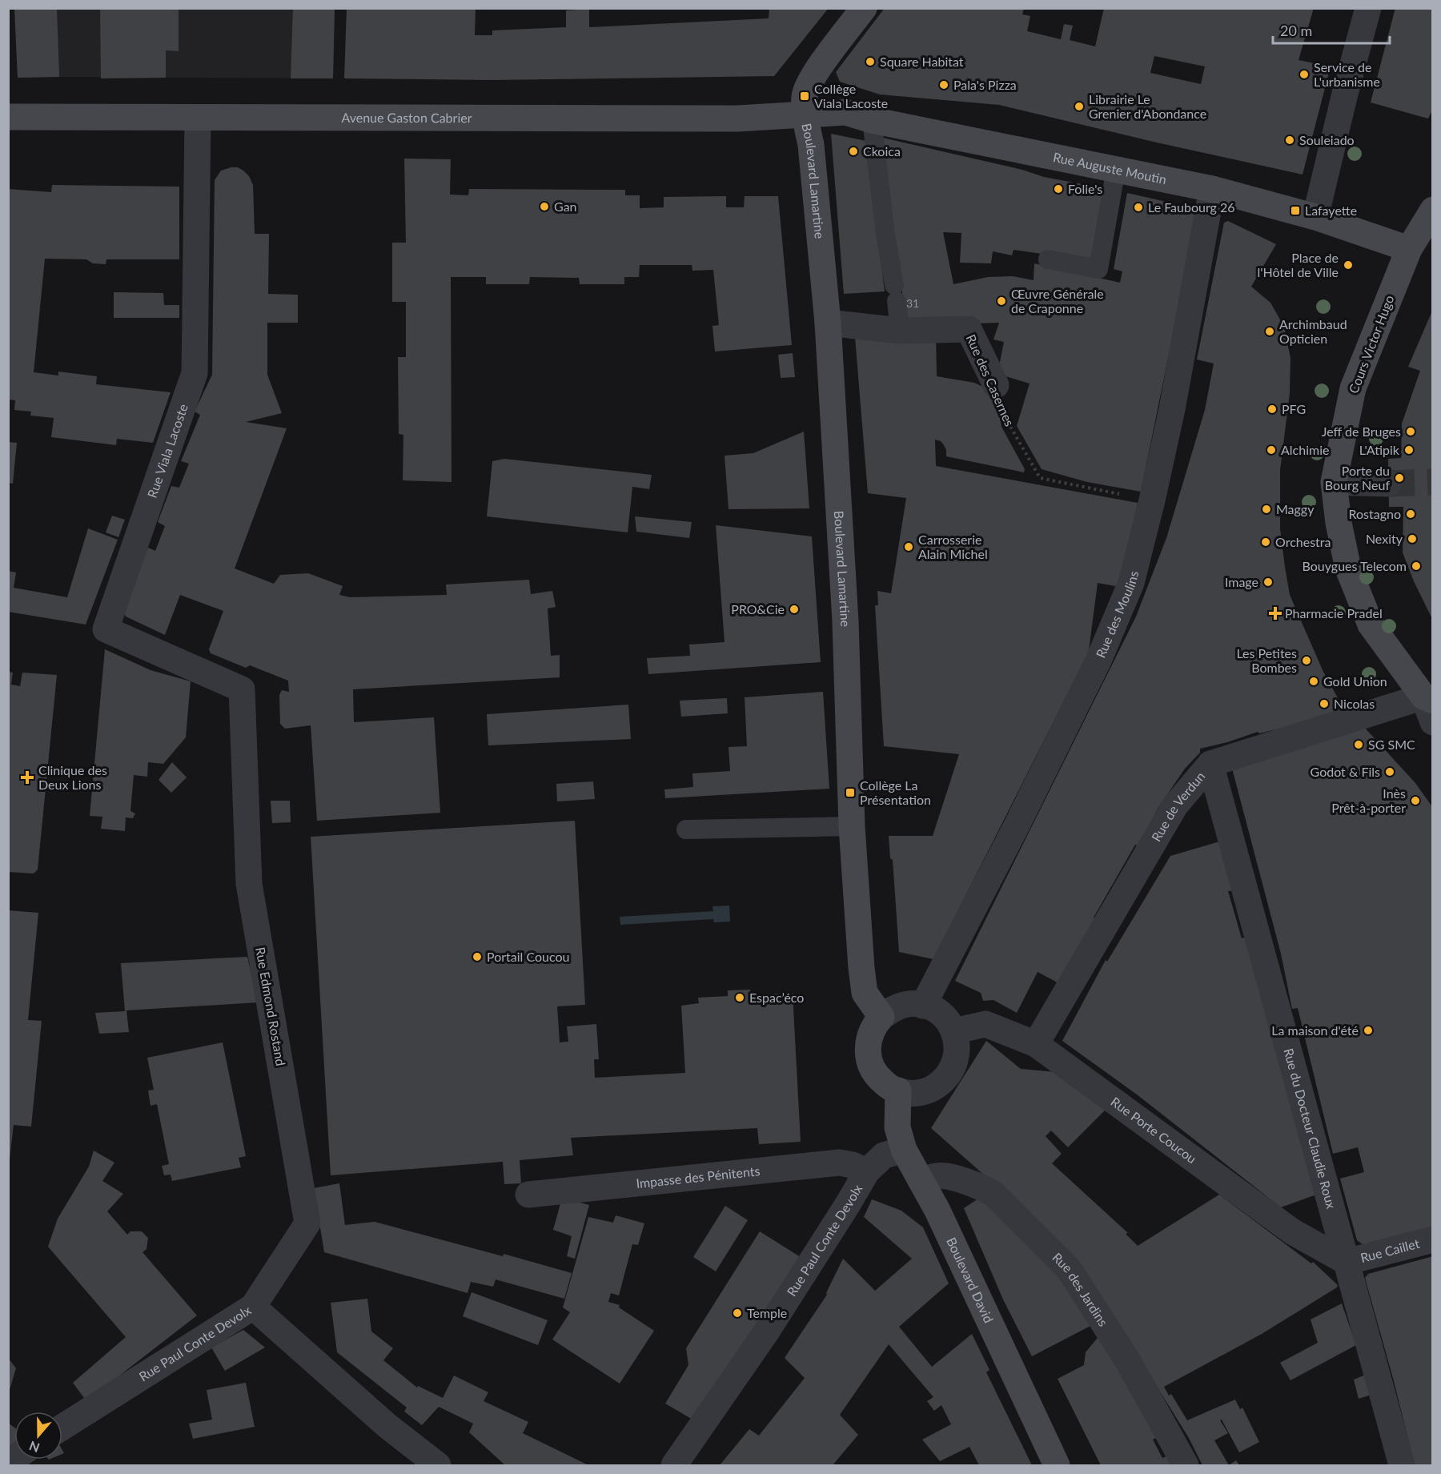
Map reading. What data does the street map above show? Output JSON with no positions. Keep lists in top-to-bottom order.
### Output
{
  "streets": {
    "street": [
      "Avenue Gaston Cabrier",
      "Rue Auguste Moutin",
      "Boulevard Lamartine",
      "Cours Victor Hugo",
      "Rue des Casernes",
      "Rue Viala Lacoste",
      "Rue des Moulins",
      "Rue de Verdun",
      "Rue Edmond Rostand",
      "Rue du Docteur Claudie Roux",
      "Rue Porte Coucou",
      "Impasse des Pénitents",
      "Rue Paul Conte Devolx",
      "Rue Caillet",
      "Boulevard David",
      "Rue des Jardins"
    ]
  },
  "crossings": [
    ["Avenue Gaston Cabrier", "Rue Auguste Moutin"],
    ["Avenue Gaston Cabrier", "Boulevard Lamartine"],
    ["Avenue Gaston Cabrier", "Rue Viala Lacoste"],
    ["Rue Auguste Moutin", "Boulevard Lamartine"],
    ["Rue Auguste Moutin", "Cours Victor Hugo"],
    ["Rue Auguste Moutin", "Rue des Moulins"],
    ["Boulevard Lamartine", "Rue des Casernes"],
    ["Boulevard Lamartine", "Rue des Moulins"],
    ["Boulevard Lamartine", "Rue Porte Coucou"],
    ["Boulevard Lamartine", "Boulevard David"],
    ["Cours Victor Hugo", "Rue de Verdun"],
    ["Rue Viala Lacoste", "Rue Edmond Rostand"],
    ["Rue des Moulins", "Rue Porte Coucou"],
    ["Rue des Moulins", "Boulevard David"],
    ["Rue de Verdun", "Rue du Docteur Claudie Roux"],
    ["Rue de Verdun", "Rue Porte Coucou"],
    ["Rue Edmond Rostand", "Rue Paul Conte Devolx"],
    ["Rue du Docteur Claudie Roux", "Rue Porte Coucou"],
    ["Rue du Docteur Claudie Roux", "Rue Caillet"],
    ["Rue Porte Coucou", "Rue Caillet"],
    ["Rue Porte Coucou", "Boulevard David"],
    ["Impasse des Pénitents", "Rue Paul Conte Devolx"],
    ["Rue Paul Conte Devolx", "Boulevard David"],
    ["Boulevard David", "Rue des Jardins"]
  ],
  "places": {
    "other": [
      "Square Habitat",
      "Service de L'urbanisme",
      "Pala's Pizza",
      "Librairie Le Grenier d'Abondance",
      "Souleiado",
      "Ckoica",
      "Folie's",
      "Gan",
      "Le Faubourg 26",
      "Place de l'Hôtel de Ville",
      "Œuvre Générale de Craponne",
      "Archimbaud Opticien",
      "PFG",
      "Jeff de Bruges",
      "Alchimie",
      "L'Atipik",
      "Porte du Bourg Neuf",
      "Maggy",
      "Rostagno",
      "Nexity",
      "Orchestra",
      "Carrosserie Alain Michel",
      "Bouygues Telecom",
      "Image",
      "PRO&Cie",
      "Les Petites Bombes",
      "Gold Union",
      "Nicolas",
      "SG SMC",
      "Godot & Fils",
      "Inès Prêt-à-porter",
      "Portail Coucou",
      "Espac’éco",
      "La maison d'été",
      "Temple"
    ],
    "transit": ["Collège Viala Lacoste", "Lafayette", "Collège La Présentation"],
    "health": ["Pharmacie Pradel", "Clinique des Deux Lions"]
  },
  "house_numbers": ["31"],
  "scale_bar": "20 m",
  "north": "bottom"
}
